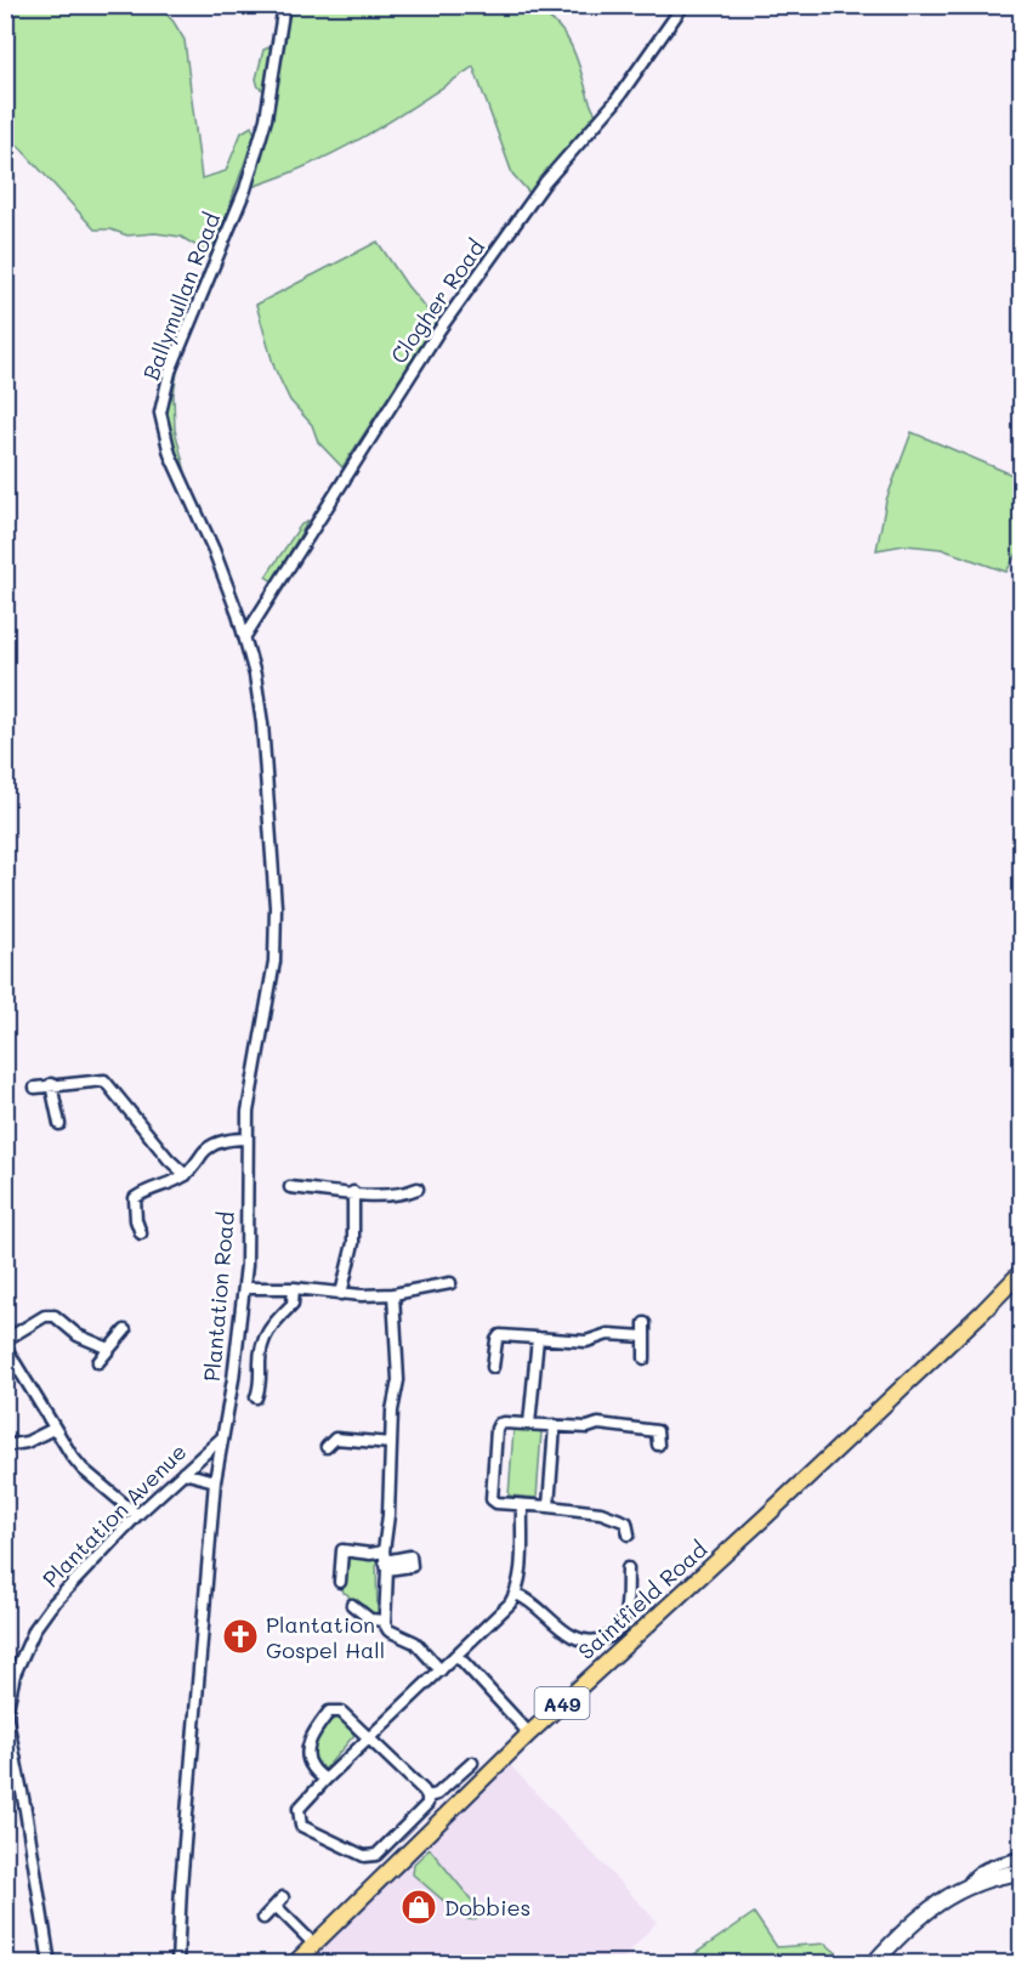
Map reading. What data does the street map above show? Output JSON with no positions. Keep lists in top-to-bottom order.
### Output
{
  "streets": {
    "main road": ["Saintfield Road", "A49"],
    "street": [
      "Ballymullan Road",
      "Clogher Road",
      "Plantation Road",
      "Plantation Avenue"
    ]
  },
  "crossings": [
    ["Ballymullan Road", "Clogher Road"],
    ["Ballymullan Road", "Plantation Road"],
    ["Clogher Road", "Plantation Road"],
    ["Plantation Road", "Plantation Avenue"]
  ],
  "places": {
    "church": ["Plantation Gospel Hall"],
    "shop": ["Dobbies"]
  }
}
